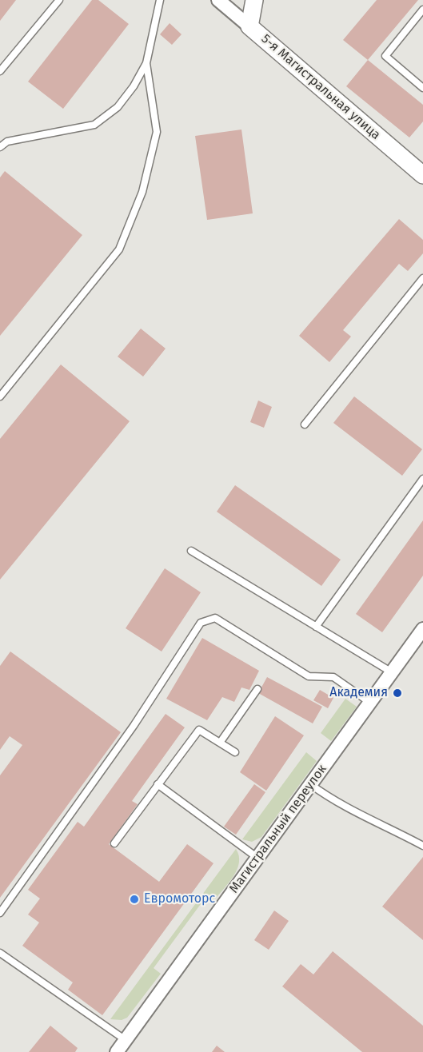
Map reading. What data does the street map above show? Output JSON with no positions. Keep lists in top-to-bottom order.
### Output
{
  "streets": {
    "street": ["5-я Магистральная улица", "Магистральный переулок"]
  },
  "places": ["Академия", "Евромоторс"]
}
